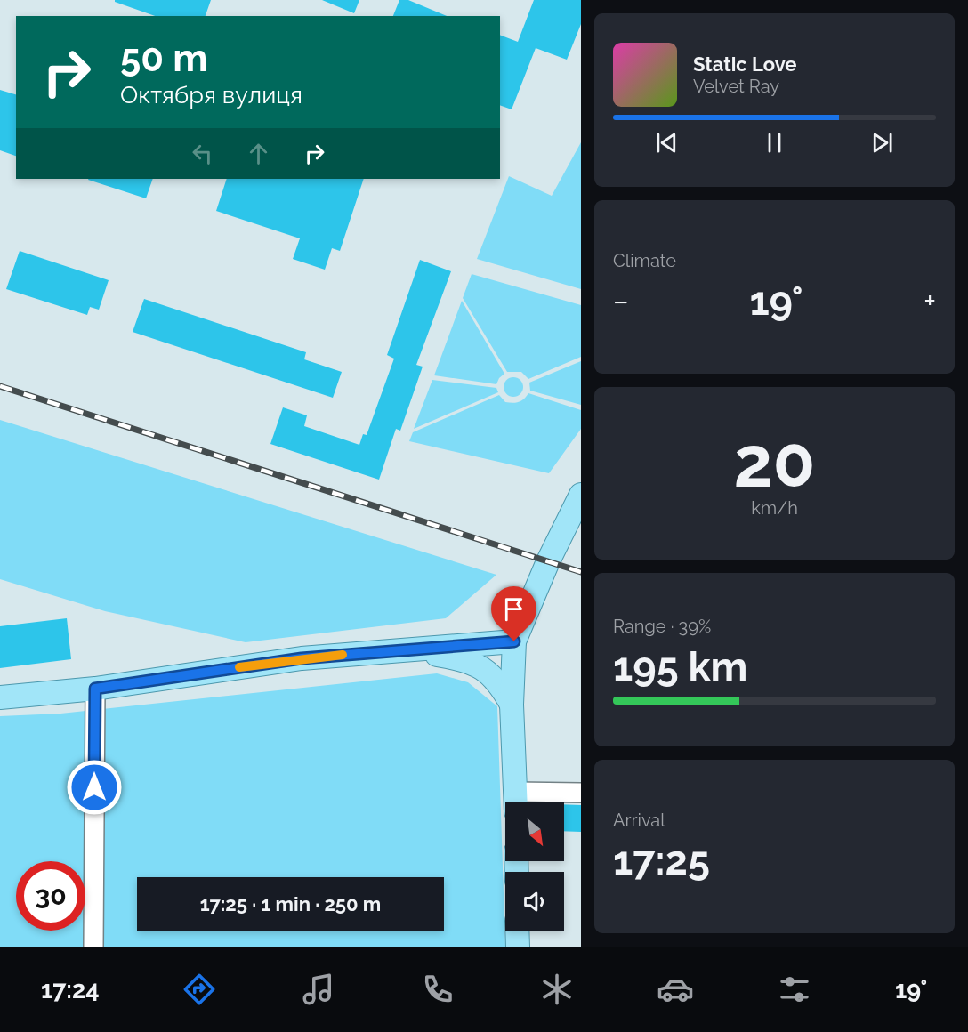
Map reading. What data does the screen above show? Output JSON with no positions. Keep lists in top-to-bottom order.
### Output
{
  "north": "bottom right",
  "page": {
    "turn": ["50 m", "Октября вулиця"],
    "song": ["Static Love", "Velvet Ray"],
    "tile": [
      "Climate",
      ["20", "km/h"],
      ["Range · 39%", "195 km"],
      ["Arrival", "17:25"]
    ],
    "heat": ["−", "19°", "+"],
    "limit": "30",
    "trip": "17:25 · 1 min · 250 m",
    "tabs": ["17:24", "19°"]
  }
}
